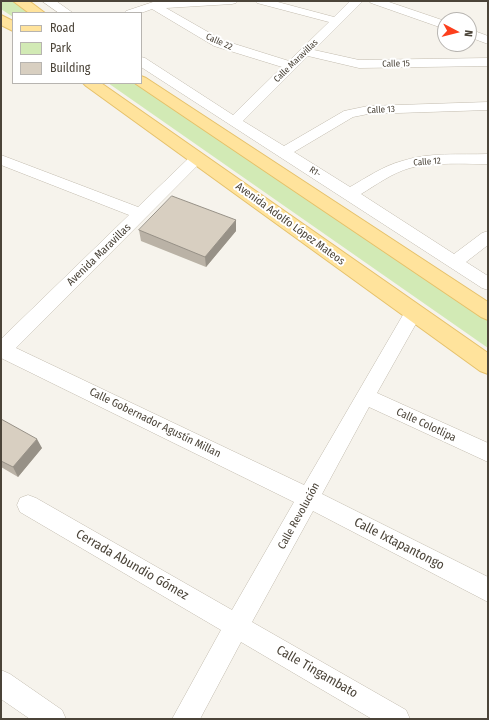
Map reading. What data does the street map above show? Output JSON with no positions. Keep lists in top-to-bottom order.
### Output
{
  "streets": {
    "main road": ["Avenida Adolfo López Mateos"],
    "street": [
      "Calle 22",
      "Calle Maravillas",
      "Calle 15",
      "Calle 13",
      "Calle 12",
      "R1-",
      "Avenida Maravillas",
      "Calle Gobernador Agustín Millan",
      "Calle Colotlipa",
      "Calle Revolución",
      "Calle Ixtapantongo",
      "Cerrada Abundio Gómez",
      "Calle Tingambato"
    ]
  },
  "crossings": [
    ["Calle 22", "Calle Maravillas"],
    ["Calle Maravillas", "Calle 15"],
    ["Calle Maravillas", "R1-"],
    ["Calle 13", "R1-"],
    ["Calle 12", "R1-"],
    ["Avenida Adolfo López Mateos", "Avenida Maravillas"],
    ["Avenida Adolfo López Mateos", "Calle Revolución"],
    ["Avenida Maravillas", "Calle Gobernador Agustín Millan"],
    ["Calle Gobernador Agustín Millan", "Calle Revolución"],
    ["Calle Gobernador Agustín Millan", "Calle Ixtapantongo"],
    ["Calle Colotlipa", "Calle Revolución"],
    ["Calle Revolución", "Calle Ixtapantongo"],
    ["Calle Revolución", "Cerrada Abundio Gómez"],
    ["Calle Revolución", "Calle Tingambato"],
    ["Cerrada Abundio Gómez", "Calle Tingambato"]
  ],
  "legend": ["Road", "Park", "Building"],
  "north": "right"
}
